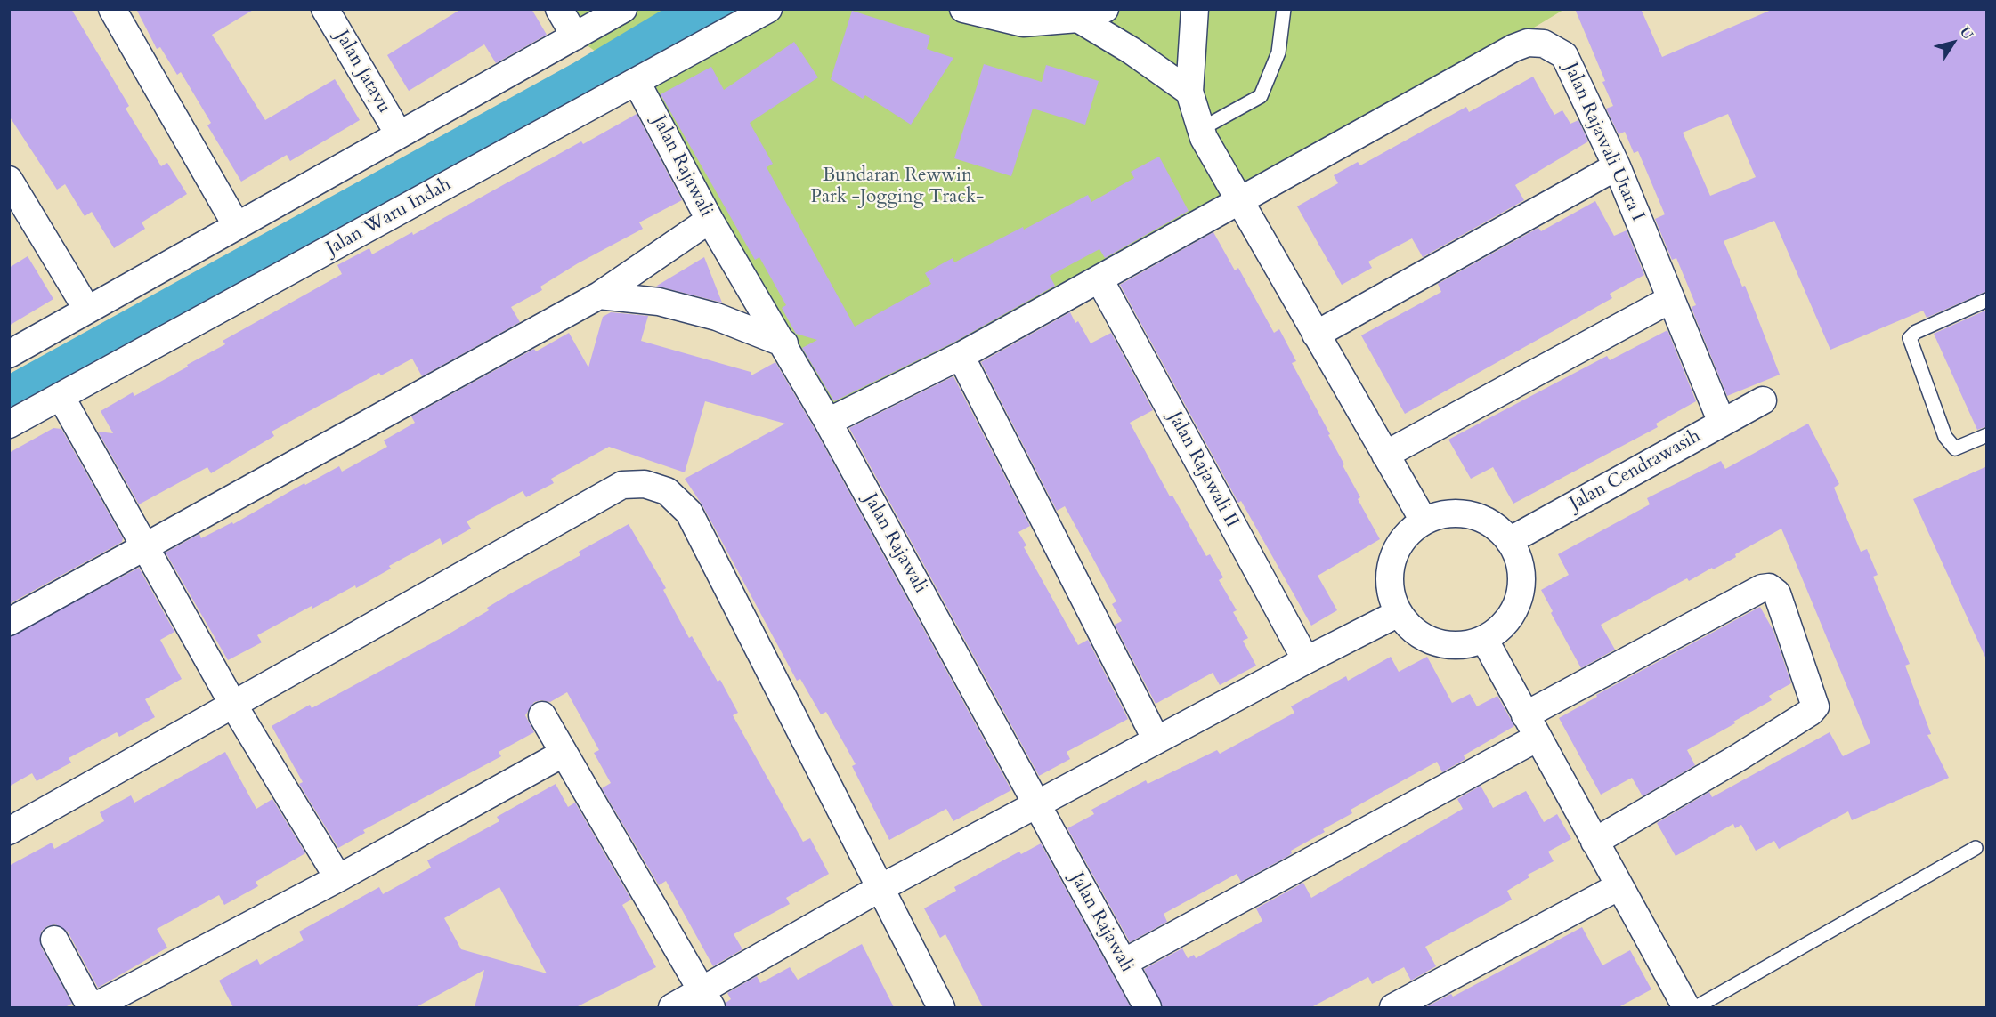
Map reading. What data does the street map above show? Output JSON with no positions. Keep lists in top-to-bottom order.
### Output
{
  "streets": {
    "street": [
      "Jalan Jatayu",
      "Jalan Rajawali Utara I",
      "Jalan Rajawali",
      "Jalan Waru Indah",
      "Jalan Rajawali II",
      "Jalan Cendrawasih"
    ]
  },
  "crossings": [
    ["Jalan Rajawali Utara I", "Jalan Rajawali"],
    ["Jalan Rajawali Utara I", "Jalan Rajawali II"],
    ["Jalan Rajawali Utara I", "Jalan Cendrawasih"],
    ["Jalan Rajawali", "Jalan Waru Indah"]
  ],
  "parks": ["Bundaran Rewwin Park -Jogging Track-"],
  "north": "top right"
}
